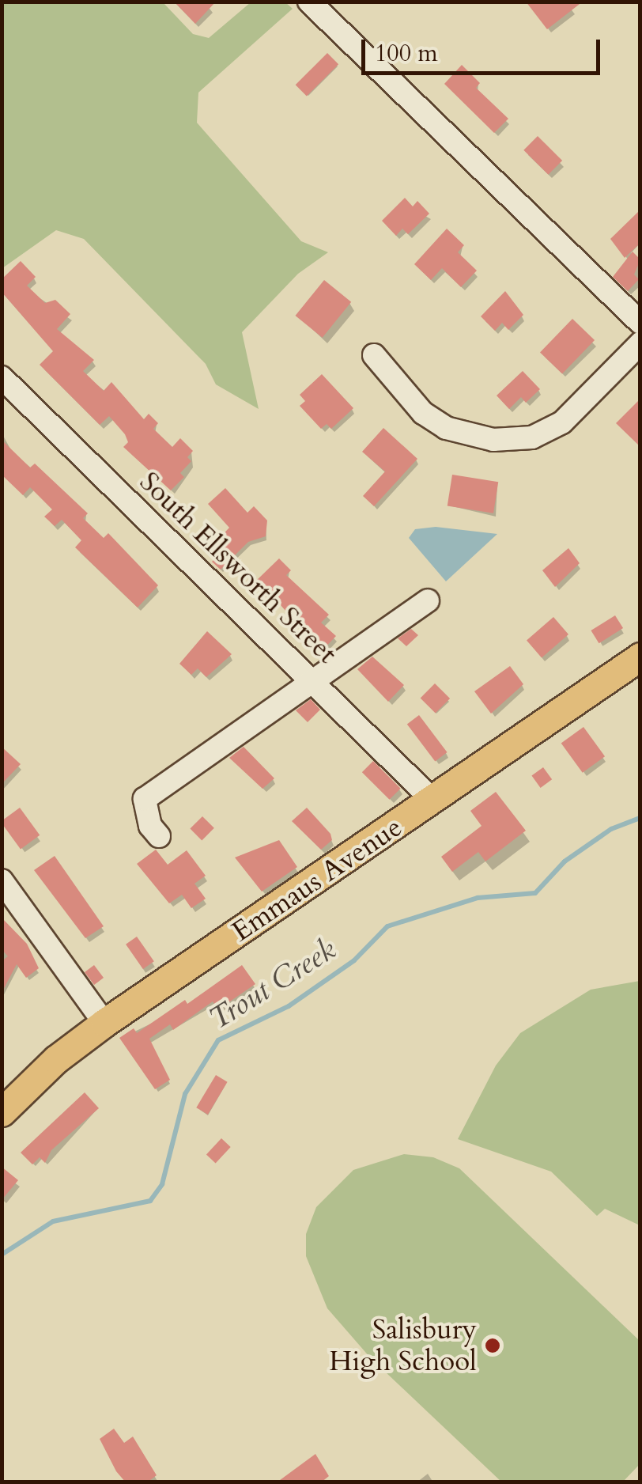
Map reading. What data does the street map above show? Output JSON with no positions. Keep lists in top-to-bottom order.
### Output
{
  "streets": {
    "main road": ["Emmaus Avenue"],
    "street": ["South Ellsworth Street"]
  },
  "crossings": [
    ["South Ellsworth Street", "Emmaus Avenue"]
  ],
  "water": ["Trout Creek"],
  "places": ["Salisbury High School"],
  "scale_bar": "100 m"
}
